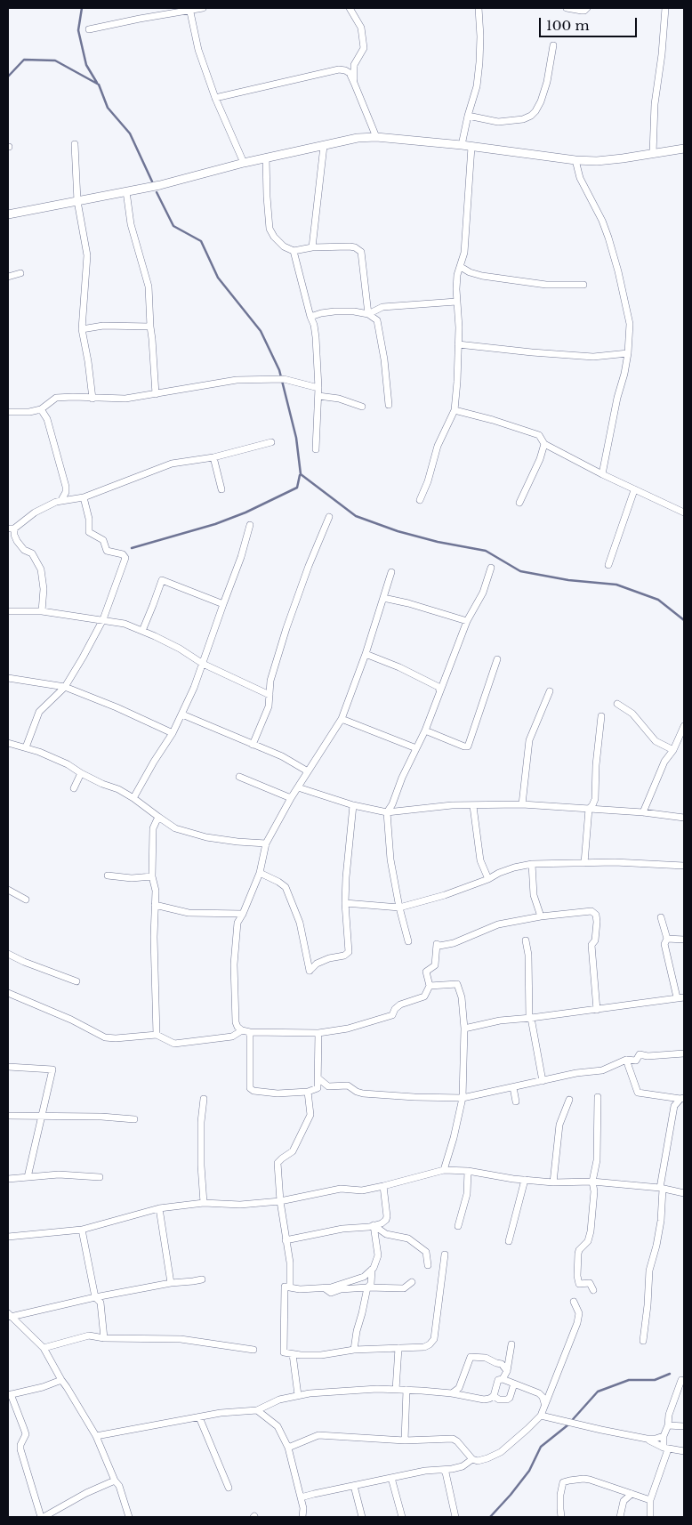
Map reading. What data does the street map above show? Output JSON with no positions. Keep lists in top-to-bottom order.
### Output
{
  "scale_bar": "100 m"
}
